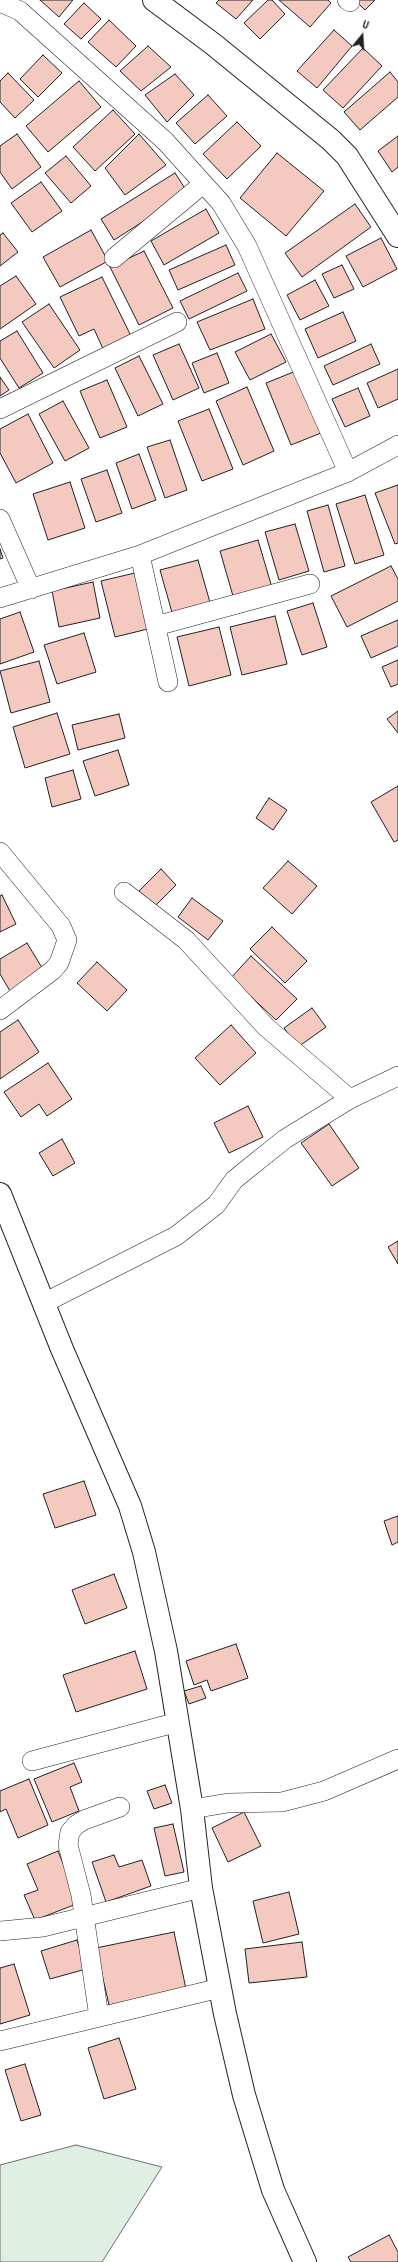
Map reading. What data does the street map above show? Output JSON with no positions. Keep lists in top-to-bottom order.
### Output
{
  "north": "top"
}
